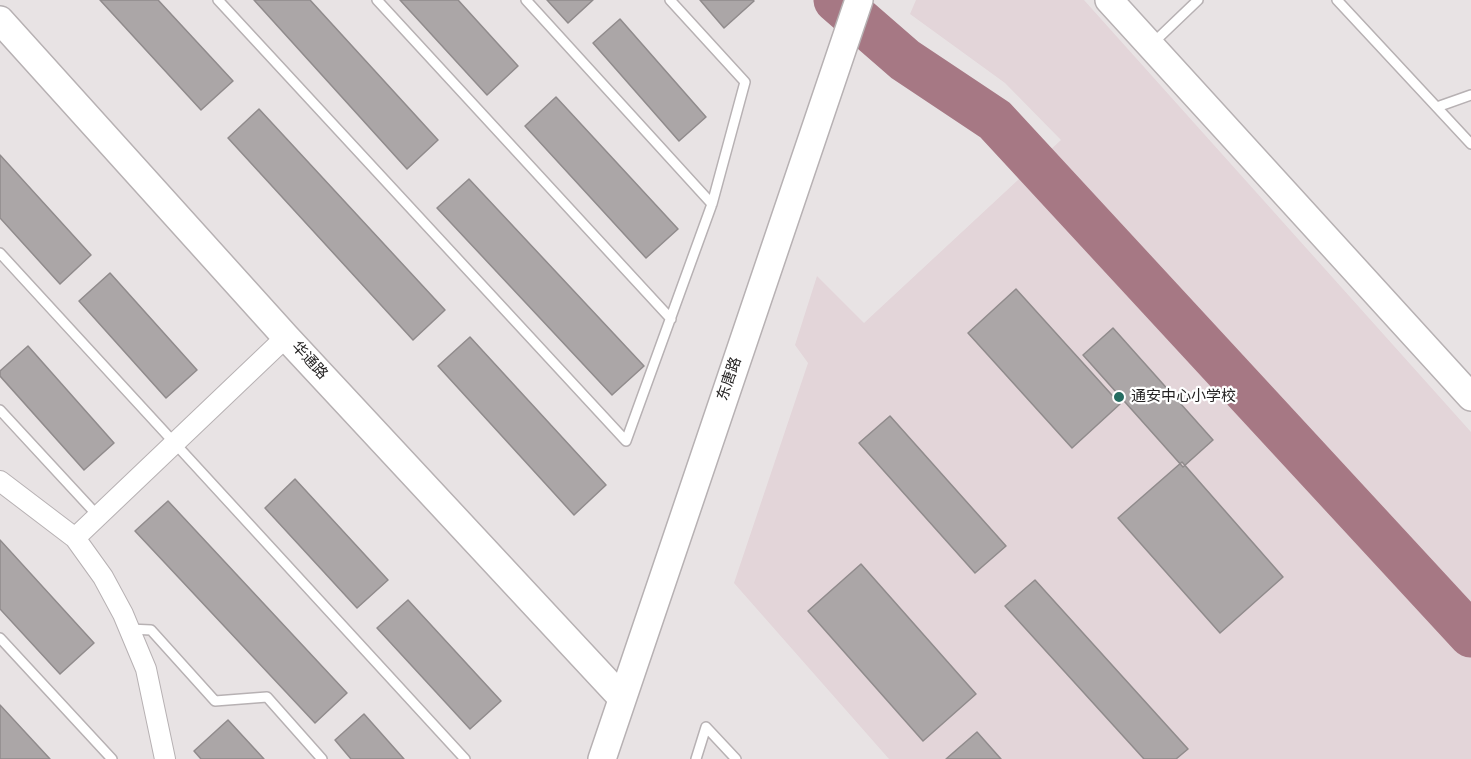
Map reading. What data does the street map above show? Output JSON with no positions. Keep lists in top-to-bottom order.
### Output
{
  "streets": {
    "street": ["华通路", "东唐路"]
  },
  "crossings": [
    ["华通路", "东唐路"]
  ],
  "places": ["通安中心小学校"]
}
